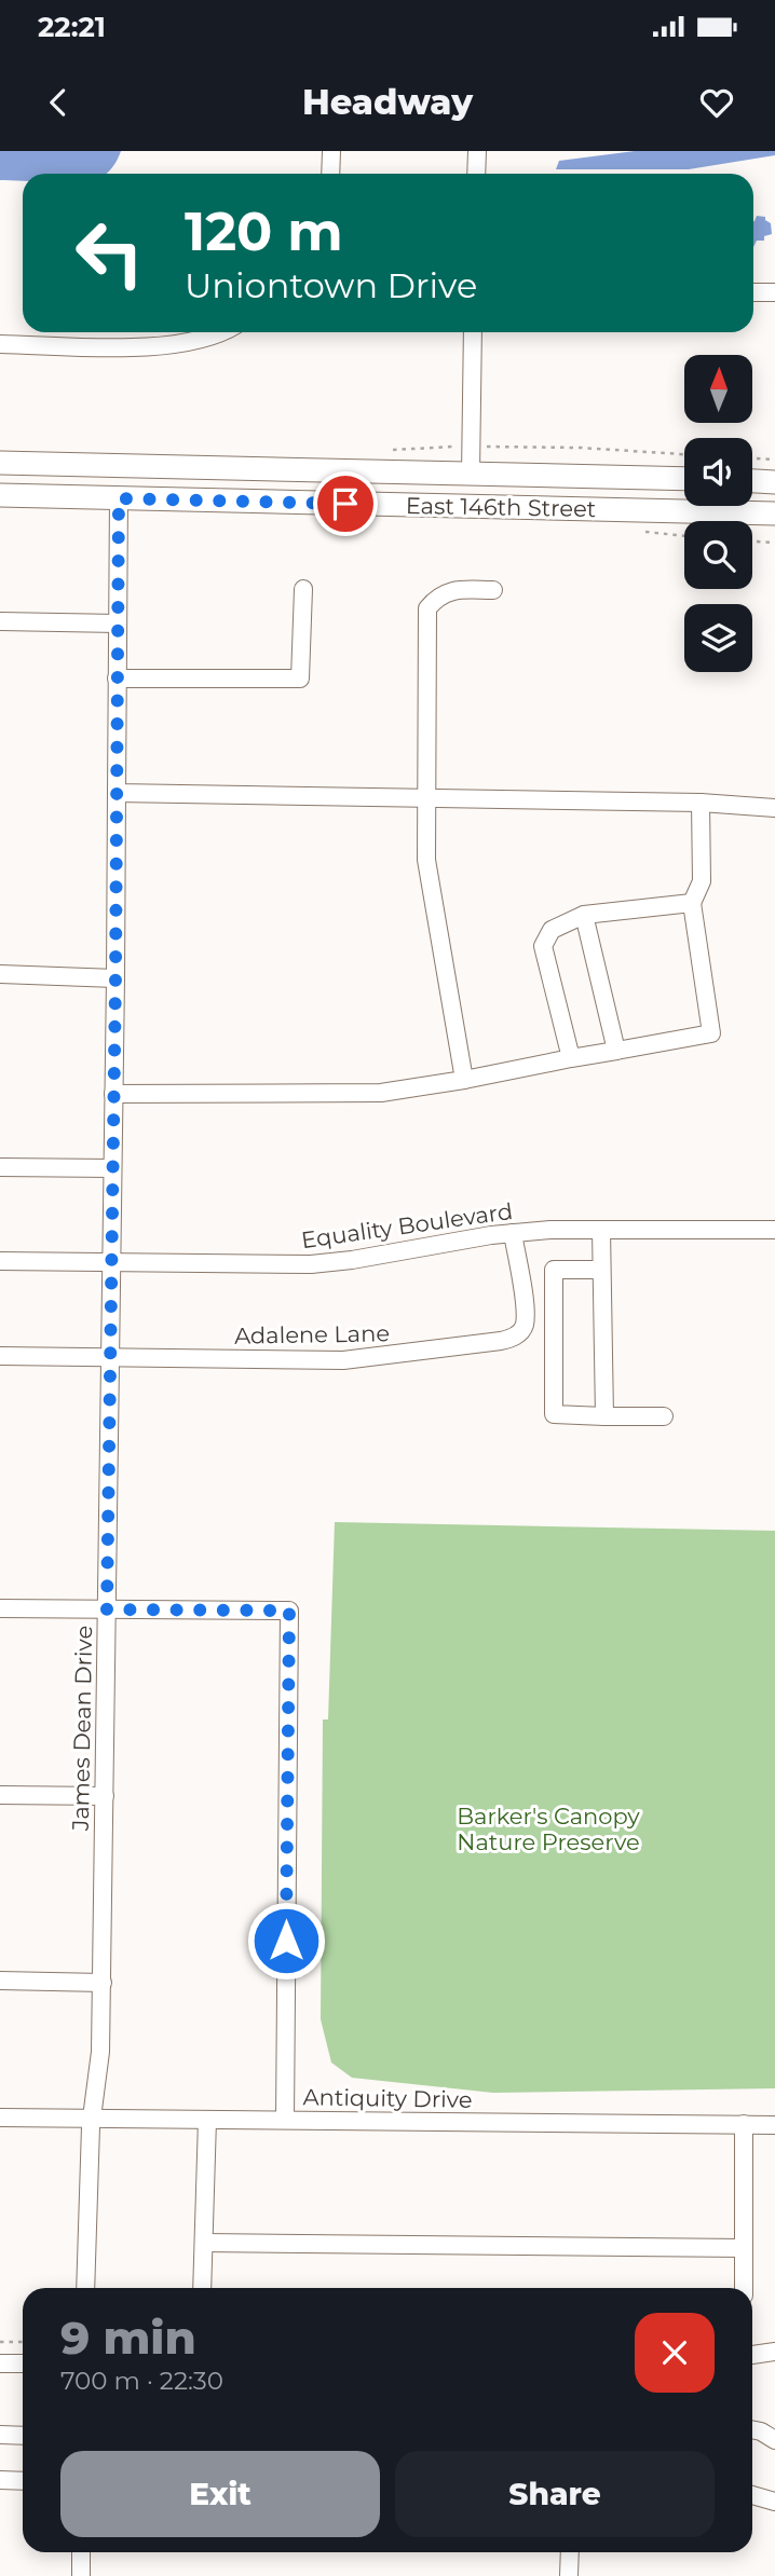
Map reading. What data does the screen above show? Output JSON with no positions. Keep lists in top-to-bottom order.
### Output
{
  "streets": {
    "main road": ["East 146th Street"],
    "street": [
      "Equality Boulevard",
      "Adalene Lane",
      "James Dean Drive",
      "Antiquity Drive"
    ]
  },
  "crossings": [
    ["East 146th Street", "James Dean Drive"],
    ["Equality Boulevard", "Adalene Lane"],
    ["Equality Boulevard", "James Dean Drive"],
    ["Adalene Lane", "James Dean Drive"],
    ["James Dean Drive", "Antiquity Drive"]
  ],
  "parks": ["Barker's Canopy Nature Preserve"],
  "north": "top",
  "page": {
    "status": "22:21",
    "header": "Headway",
    "turn": ["120 m", "Uniontown Drive"],
    "heading": ["9 min", "700 m · 22:30"],
    "buttons": ["Exit", "Share"]
  }
}
